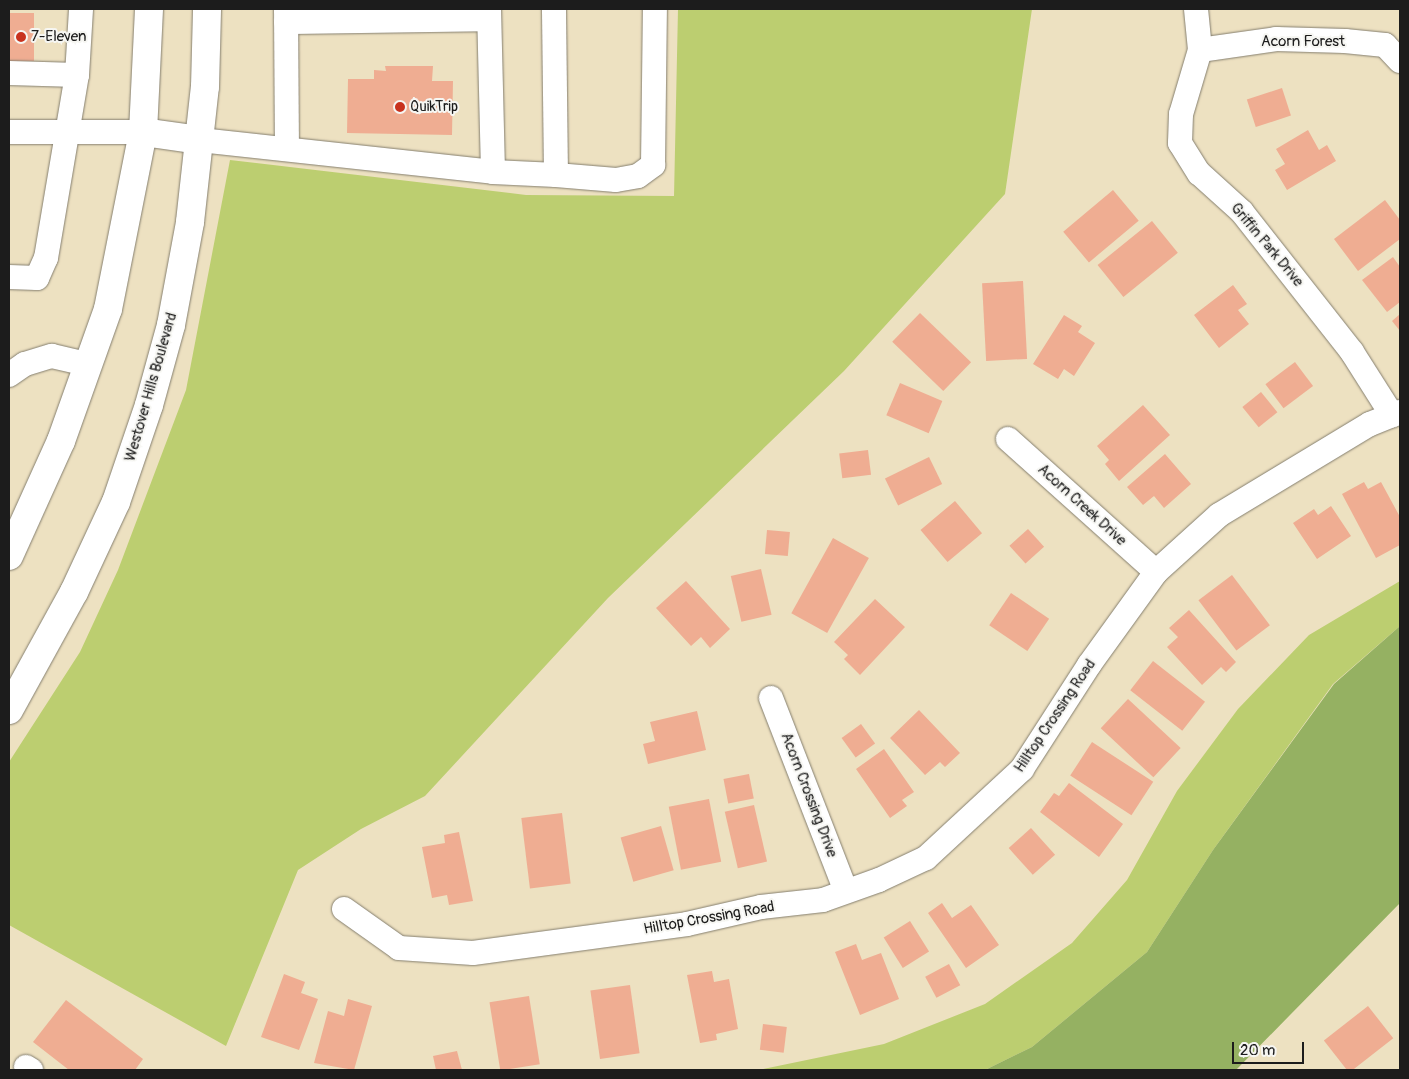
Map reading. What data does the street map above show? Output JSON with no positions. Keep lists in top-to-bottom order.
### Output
{
  "streets": {
    "main road": ["Westover Hills Boulevard"],
    "street": [
      "Acorn Forest",
      "Griffin Park Drive",
      "Acorn Creek Drive",
      "Hilltop Crossing Road",
      "Acorn Crossing Drive"
    ]
  },
  "crossings": [
    ["Acorn Forest", "Griffin Park Drive"],
    ["Griffin Park Drive", "Hilltop Crossing Road"],
    ["Acorn Creek Drive", "Hilltop Crossing Road"],
    ["Hilltop Crossing Road", "Acorn Crossing Drive"]
  ],
  "places": ["7-Eleven", "QuikTrip"],
  "scale_bar": "20 m"
}
